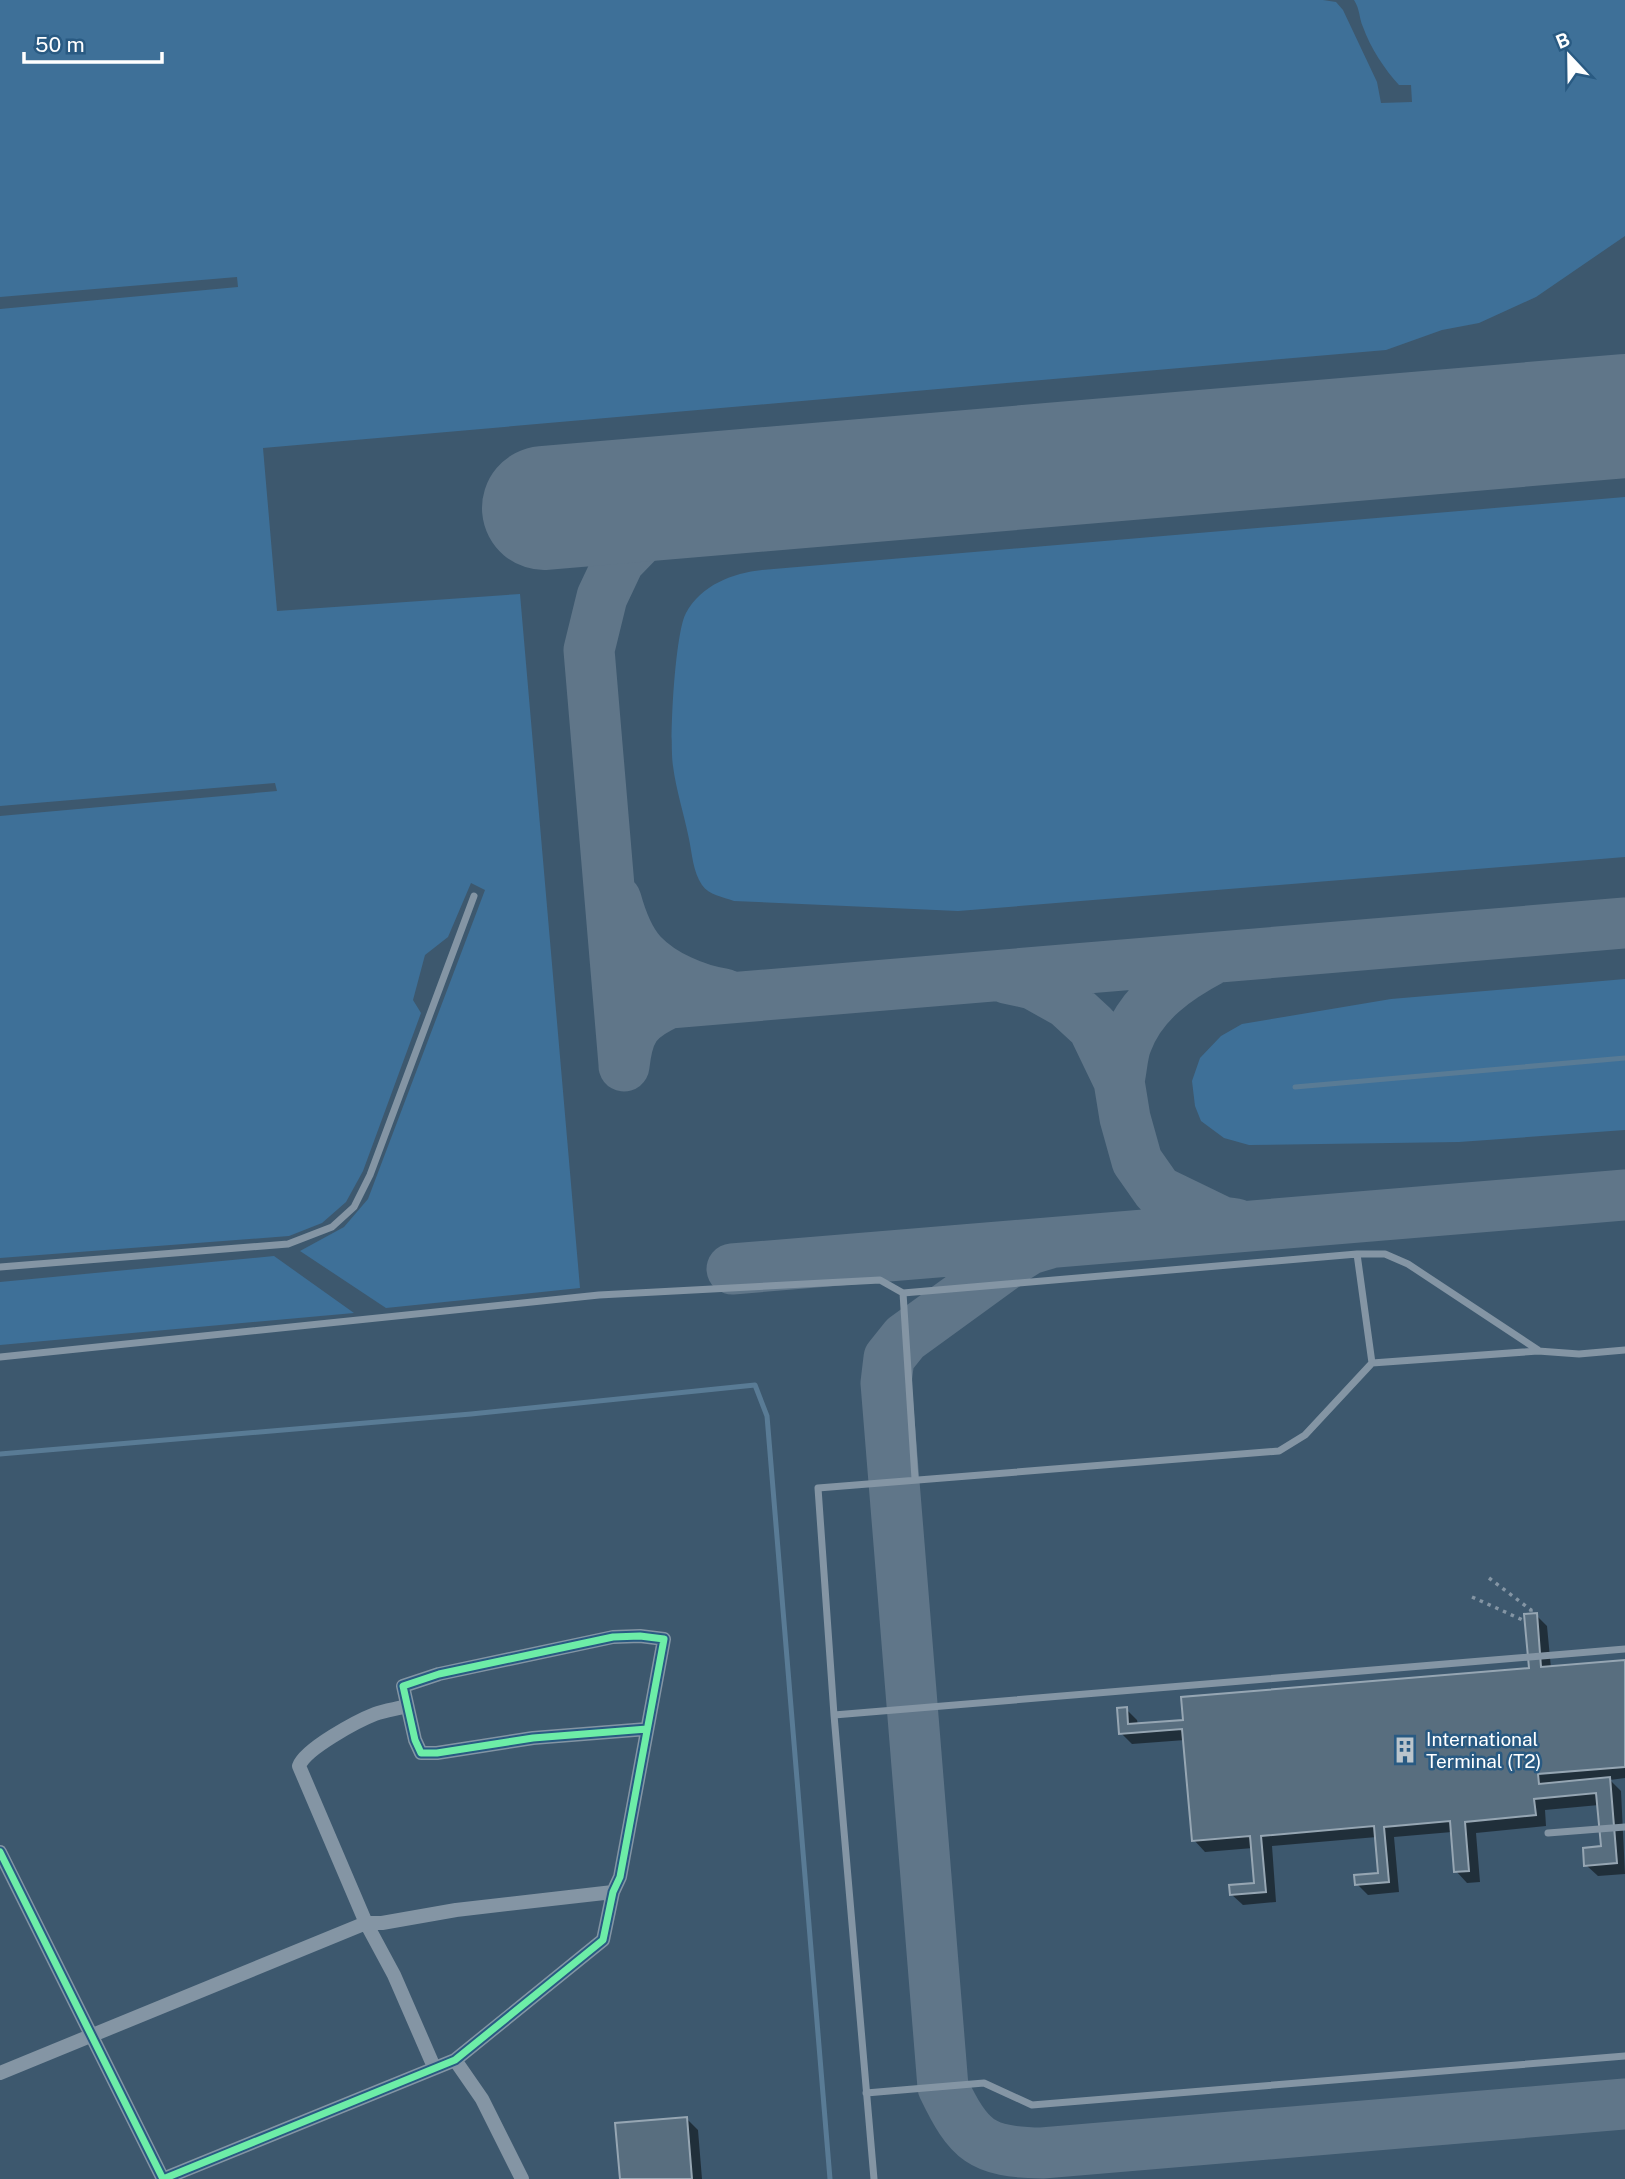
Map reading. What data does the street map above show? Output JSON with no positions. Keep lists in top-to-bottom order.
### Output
{
  "places": {
    "building": ["International Terminal (T2)"]
  },
  "scale_bar": "50 m",
  "north": "top"
}
